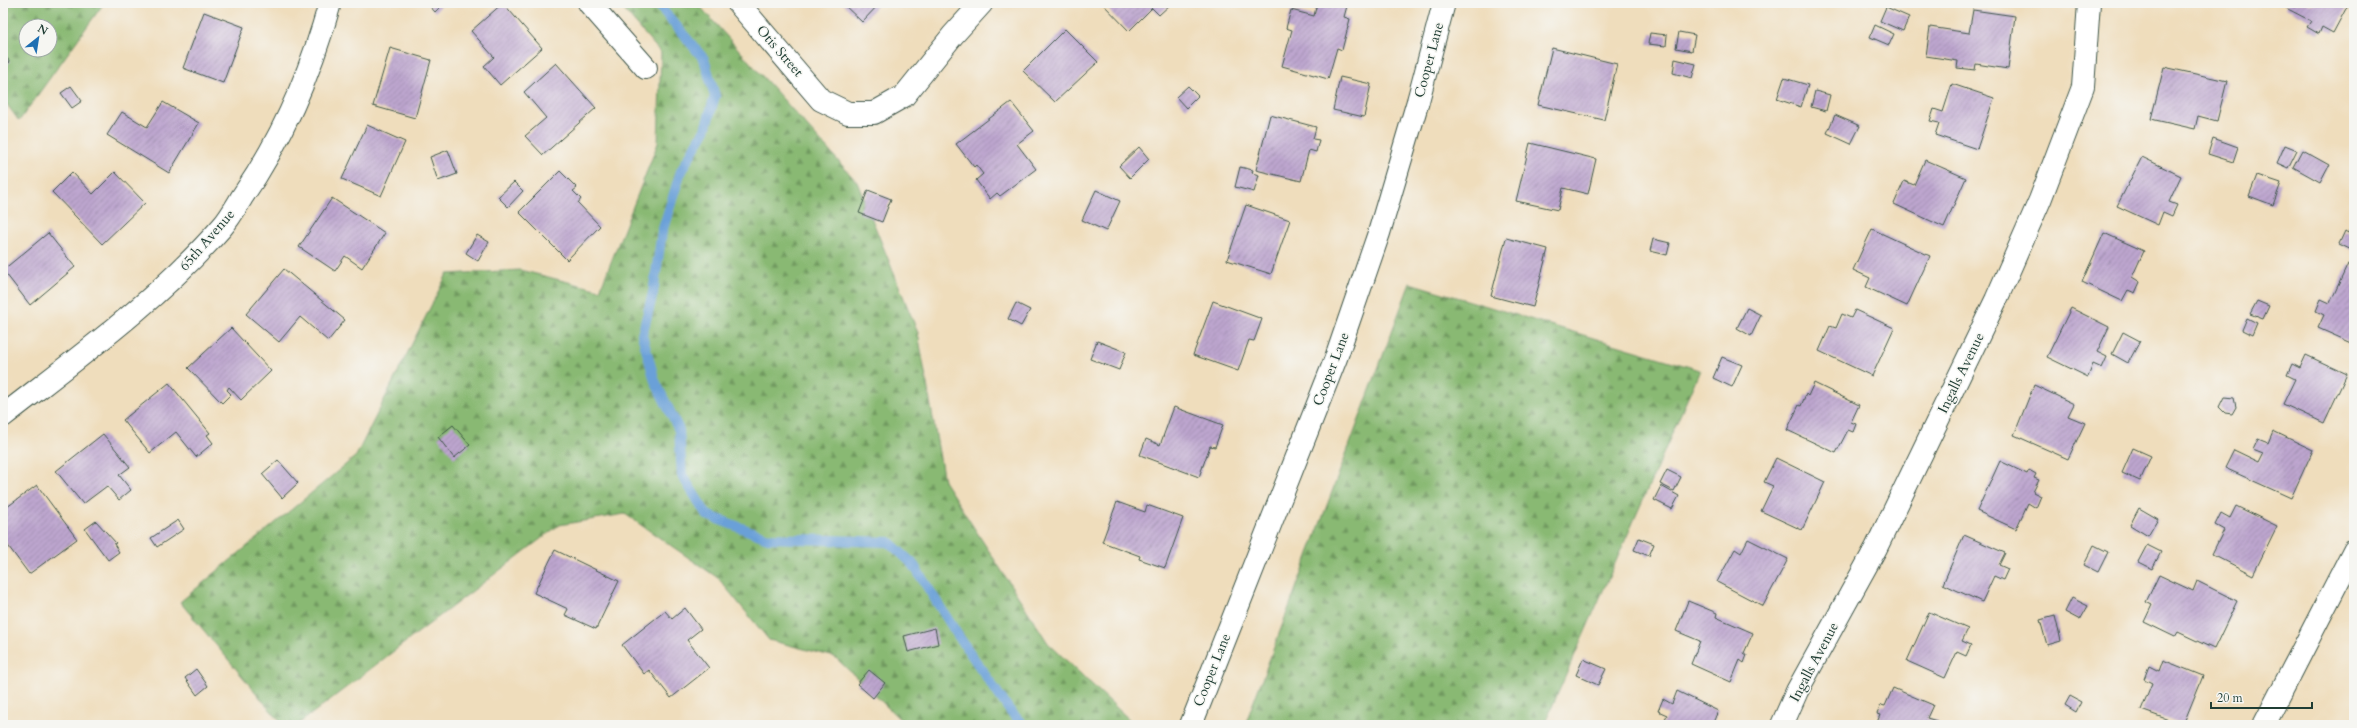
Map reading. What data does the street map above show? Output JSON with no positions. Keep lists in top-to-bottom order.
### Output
{
  "streets": {
    "street": [
      "Otis Street",
      "Cooper Lane",
      "65th Avenue",
      "Ingalls Avenue"
    ]
  },
  "scale_bar": "20 m",
  "north": "top right"
}
